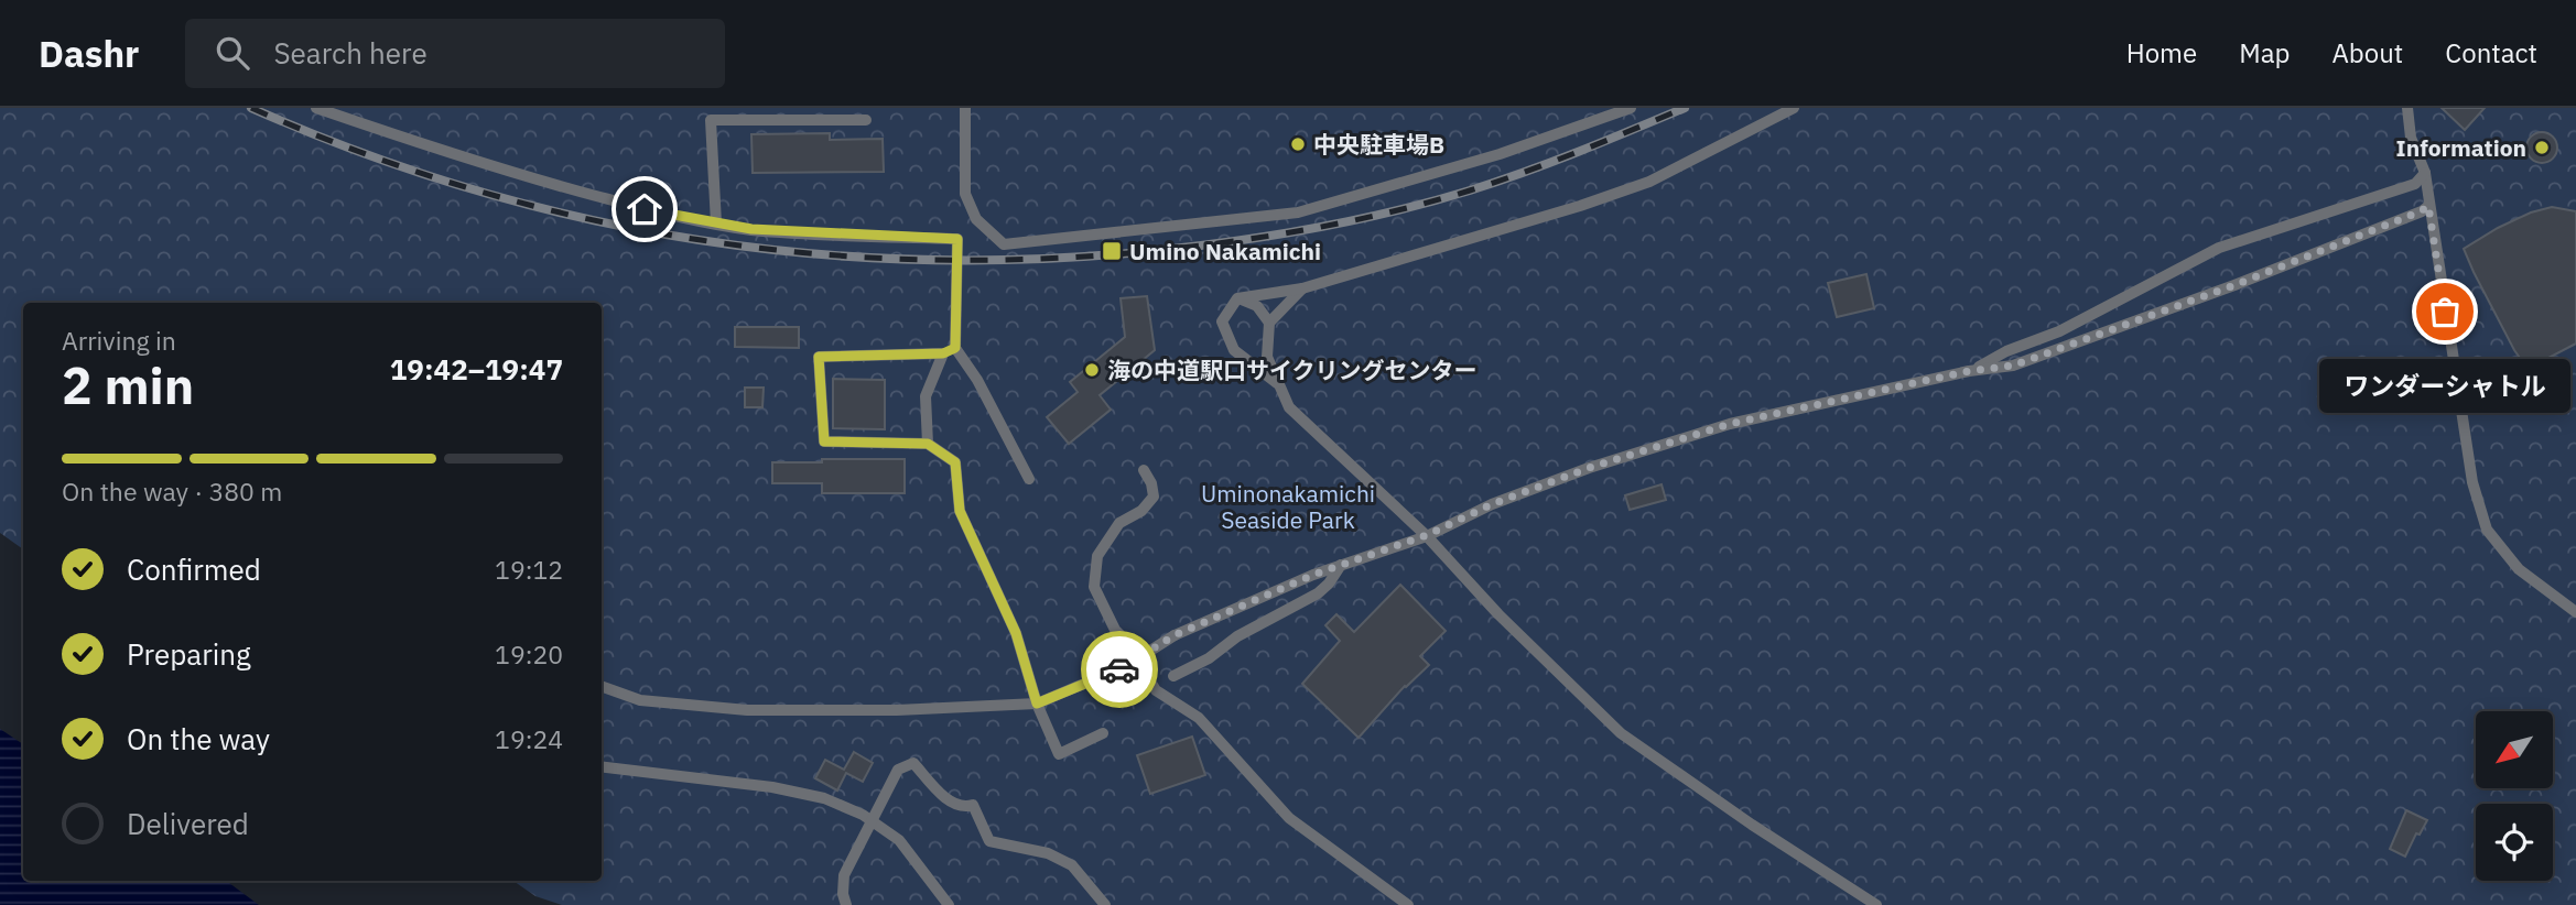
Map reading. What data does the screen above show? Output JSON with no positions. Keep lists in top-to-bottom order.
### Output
{
  "parks": ["Uminonakamichi Seaside Park"],
  "places": {
    "other": [
      "中央駐車場B",
      "Information",
      "ワンダーシャトル",
      "海の中道駅口サイクリングセンター"
    ],
    "transit": ["Umino Nakamichi"]
  },
  "north": "bottom left",
  "page": {
    "header": "Dashr",
    "search": "Search here",
    "nav": [
      "Home",
      "Map",
      "About",
      "Contact"
    ],
    "heading": ["2 min", "Arriving in", "19:42–19:47"],
    "bubble": "ワンダーシャトル",
    "bar": "On the way · 380 m",
    "list": [
      ["Confirmed", "19:12"],
      ["Preparing", "19:20"],
      ["On the way", "19:24"],
      "Delivered"
    ]
  }
}
